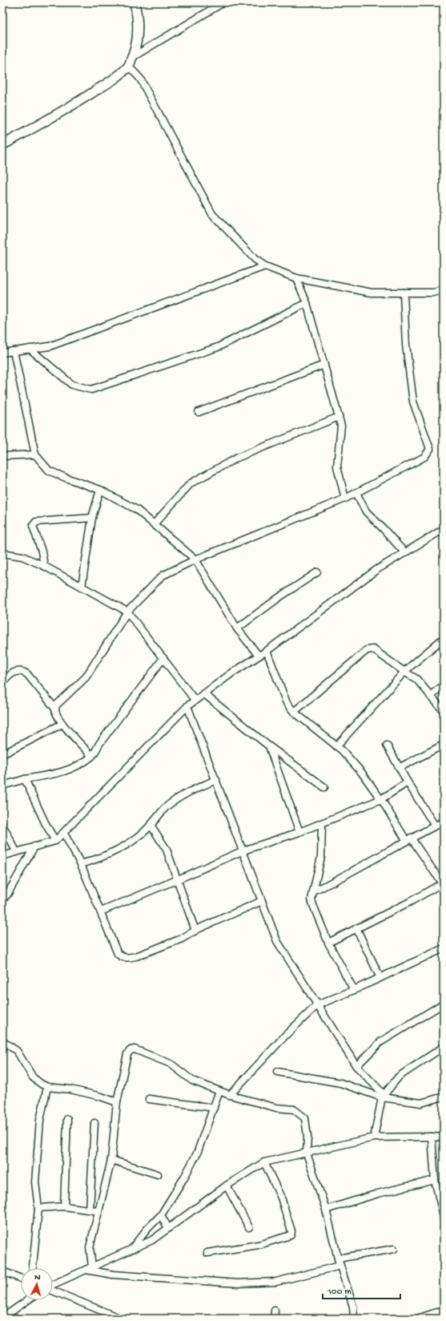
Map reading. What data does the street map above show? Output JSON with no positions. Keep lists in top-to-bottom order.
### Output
{
  "scale_bar": "100 m",
  "north": "top"
}
